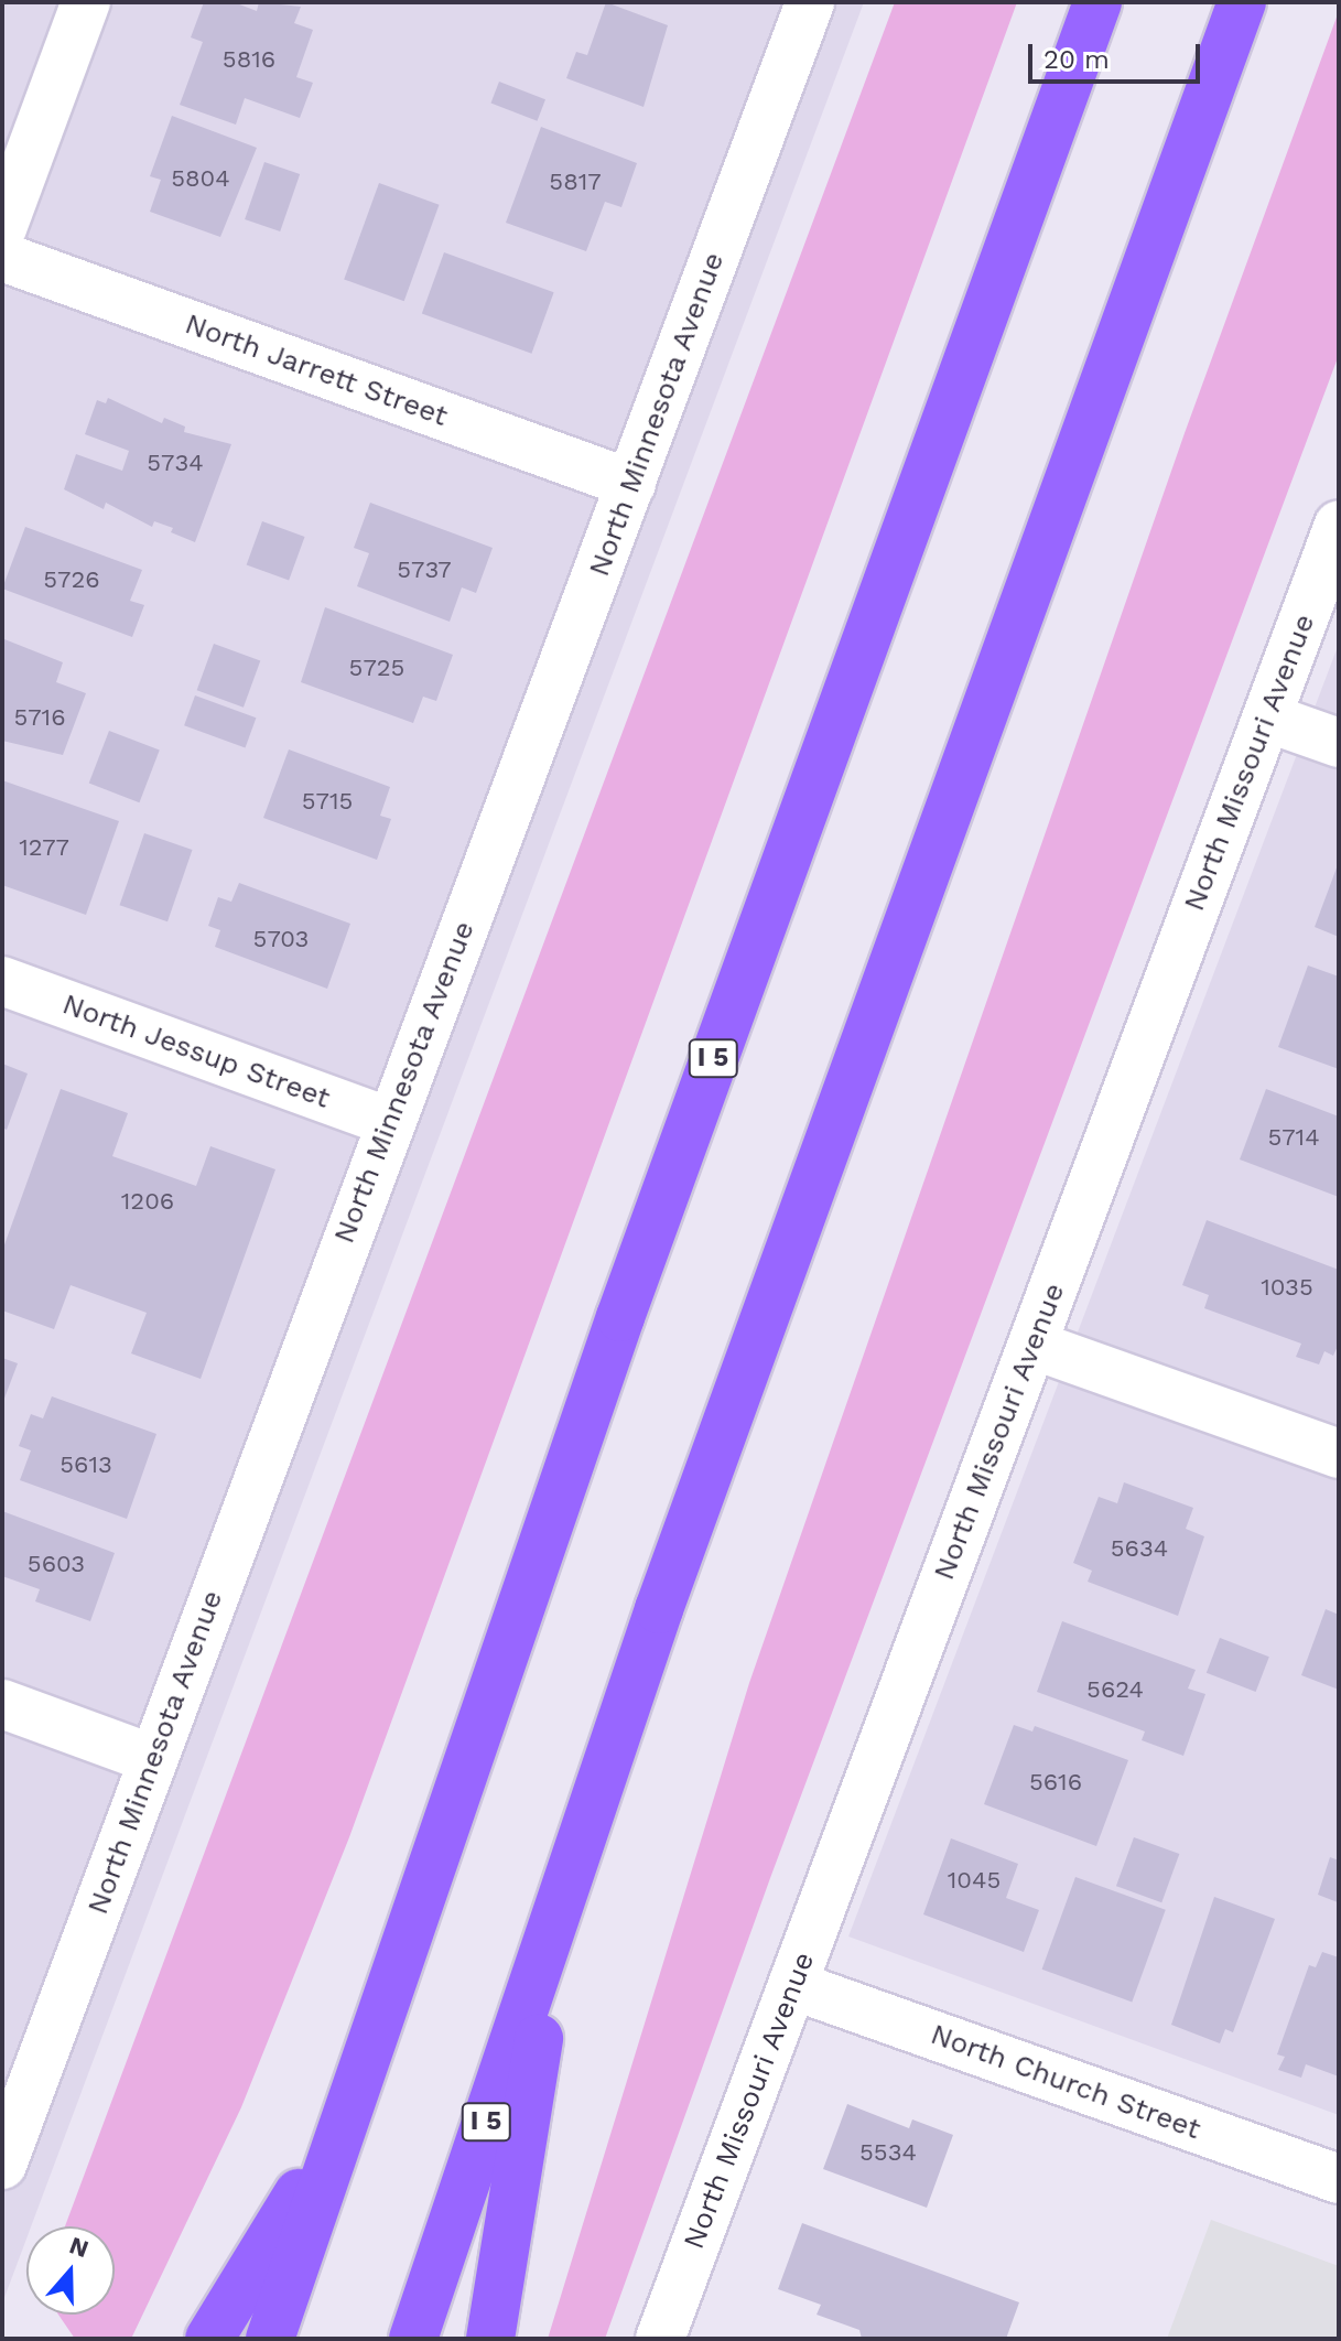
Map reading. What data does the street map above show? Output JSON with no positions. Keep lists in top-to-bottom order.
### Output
{
  "streets": {
    "highway": ["I 5"],
    "street": [
      "North Jarrett Street",
      "North Minnesota Avenue",
      "North Missouri Avenue",
      "North Jessup Street",
      "North Church Street"
    ]
  },
  "crossings": [
    ["North Jarrett Street", "North Minnesota Avenue"],
    ["North Minnesota Avenue", "North Jessup Street"],
    ["North Missouri Avenue", "North Church Street"]
  ],
  "house_numbers": [
    "5816",
    "5804",
    "5817",
    "5734",
    "5737",
    "5726",
    "5725",
    "5716",
    "5715",
    "1277",
    "5703",
    "5714",
    "1206",
    "1035",
    "5613",
    "5634",
    "5603",
    "5624",
    "5616",
    "1045",
    "5534"
  ],
  "scale_bar": "20 m",
  "north": "top"
}
